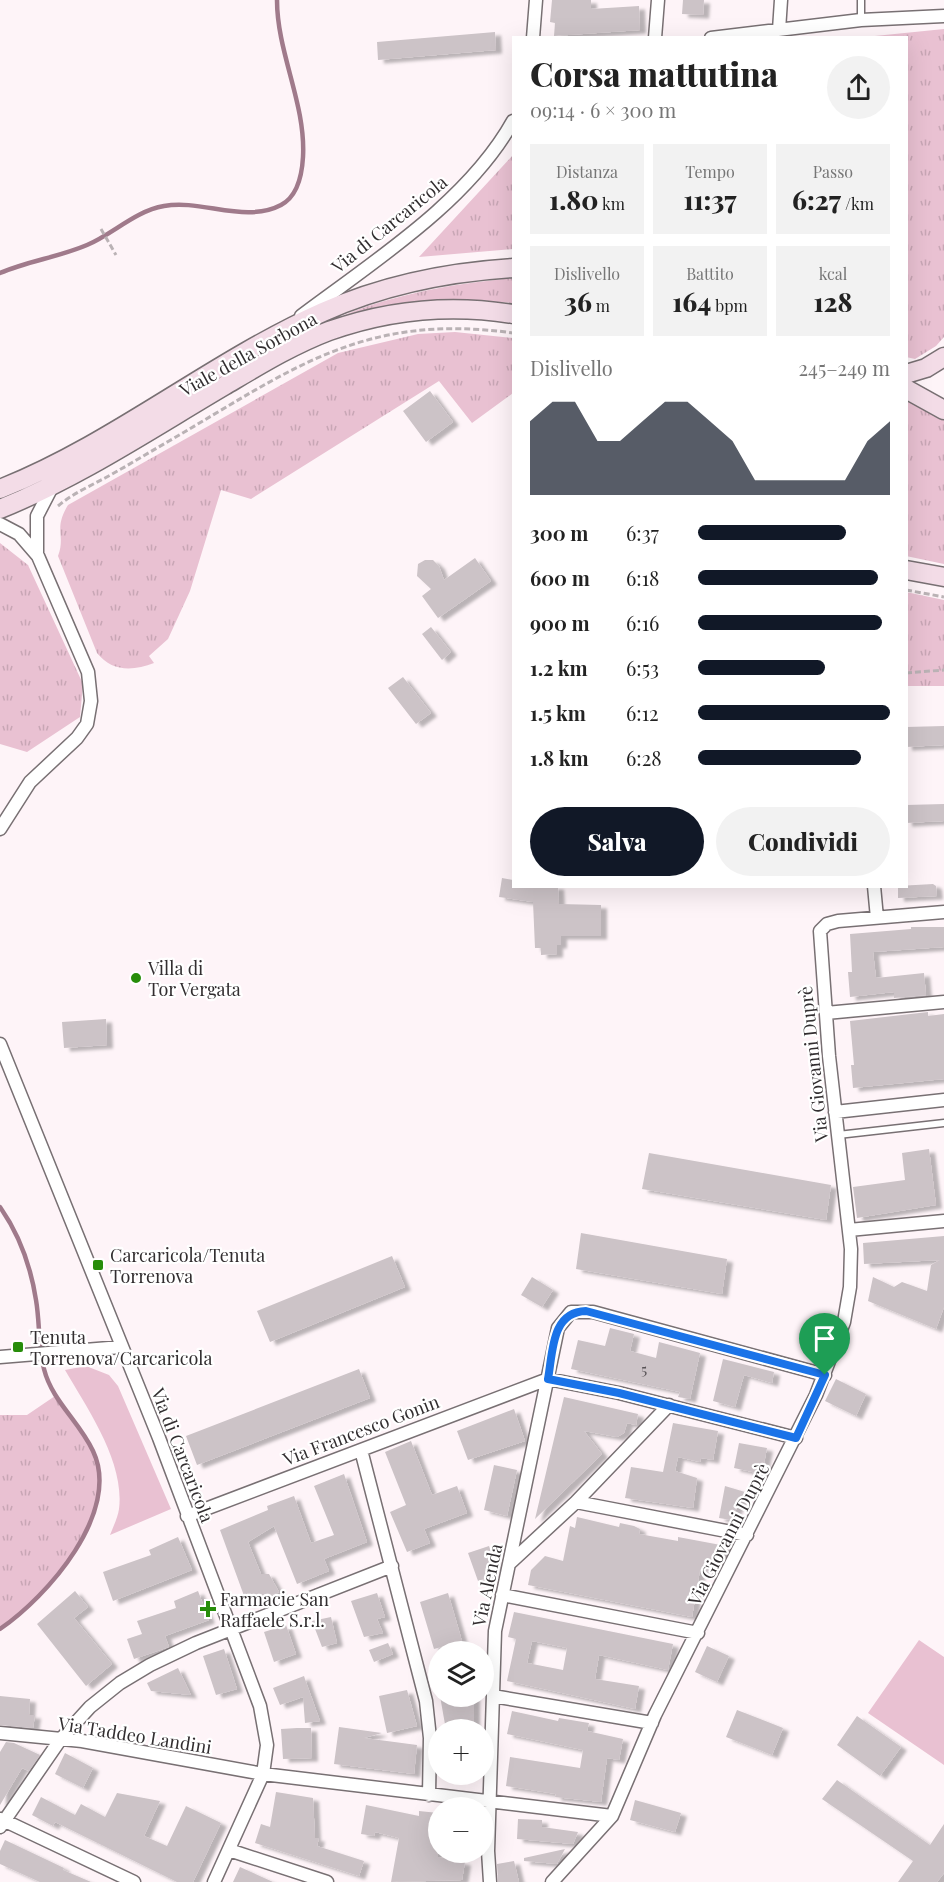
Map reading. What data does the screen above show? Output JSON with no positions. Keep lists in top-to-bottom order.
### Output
{
  "streets": {
    "street": [
      "Via di Carcaricola",
      "Viale della Sorbona",
      "Via Giovanni Duprè",
      "Via Francesco Gonin",
      "Via Alenda",
      "Via Taddeo Landini"
    ]
  },
  "crossings": [
    ["Via di Carcaricola", "Viale della Sorbona"],
    ["Via di Carcaricola", "Via Francesco Gonin"],
    ["Via di Carcaricola", "Via Taddeo Landini"],
    ["Via Giovanni Duprè", "Via Alenda"],
    ["Via Giovanni Duprè", "Via Taddeo Landini"],
    ["Via Francesco Gonin", "Via Alenda"]
  ],
  "places": {
    "other": ["Villa di Tor Vergata"],
    "transit": ["Carcaricola/Tenuta Torrenova", "Tenuta Torrenova/Carcaricola"],
    "health": ["Farmacie San Raffaele S.r.l."]
  },
  "house_numbers": ["5"],
  "page": {
    "heading": ["Corsa mattutina", "09:14 · 6 × 300 m"],
    "stats": [
      ["Distanza", "1.80 km"],
      ["Tempo", "11:37"],
      ["Passo", "6:27 /km"],
      ["Dislivello", "36 m"],
      ["Battito", "164 bpm"],
      ["kcal", "128"]
    ],
    "chart": ["Dislivello", "245–249 m"],
    "list": [
      {
        "name": "300 m",
        "note": "6:37"
      },
      {
        "name": "600 m",
        "note": "6:18"
      },
      {
        "name": "900 m",
        "note": "6:16"
      },
      {
        "name": "1.2 km",
        "note": "6:53"
      },
      {
        "name": "1.5 km",
        "note": "6:12"
      },
      {
        "name": "1.8 km",
        "note": "6:28"
      }
    ],
    "buttons": ["Salva", "Condividi"],
    "map_buttons": ["+", "−"]
  }
}
